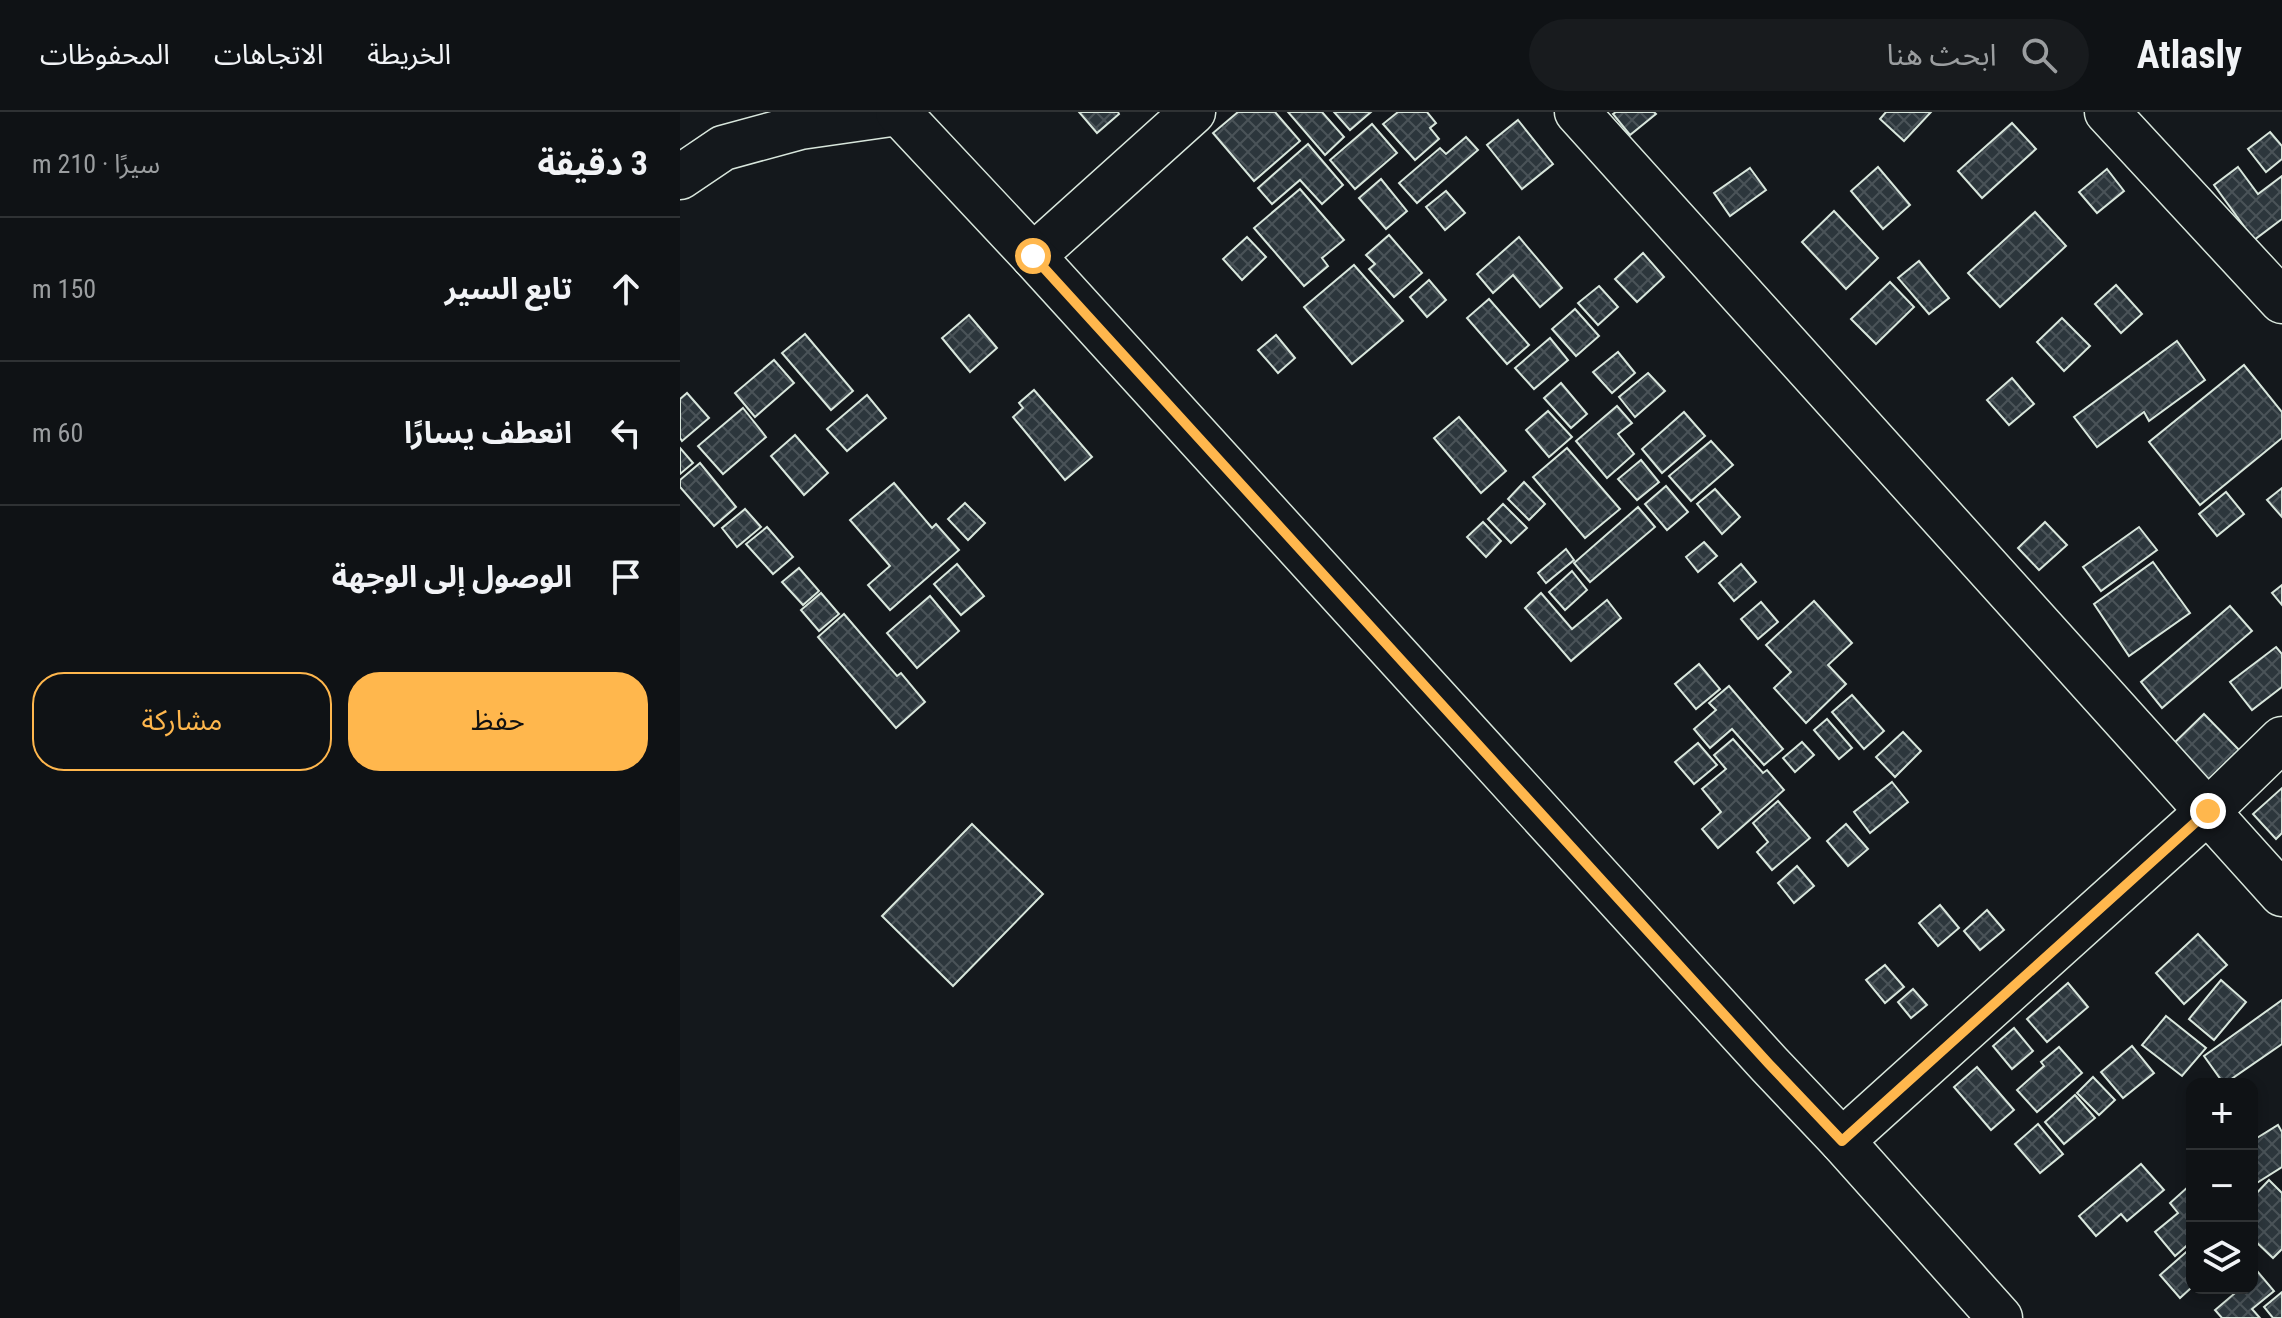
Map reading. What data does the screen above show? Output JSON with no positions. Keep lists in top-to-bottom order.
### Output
{
  "page": {
    "header": "Atlasly",
    "search": "ابحث هنا",
    "nav": ["الخريطة", "الاتجاهات", "المحفوظات"],
    "heading": ["3 دقيقة", "سيرًا · 210 m"],
    "list": [
      ["تابع السير", "150 m"],
      ["انعطف يسارًا", "60 m"],
      "الوصول إلى الوجهة"
    ],
    "buttons": ["حفظ", "مشاركة"],
    "map_buttons": ["+", "−"]
  }
}
